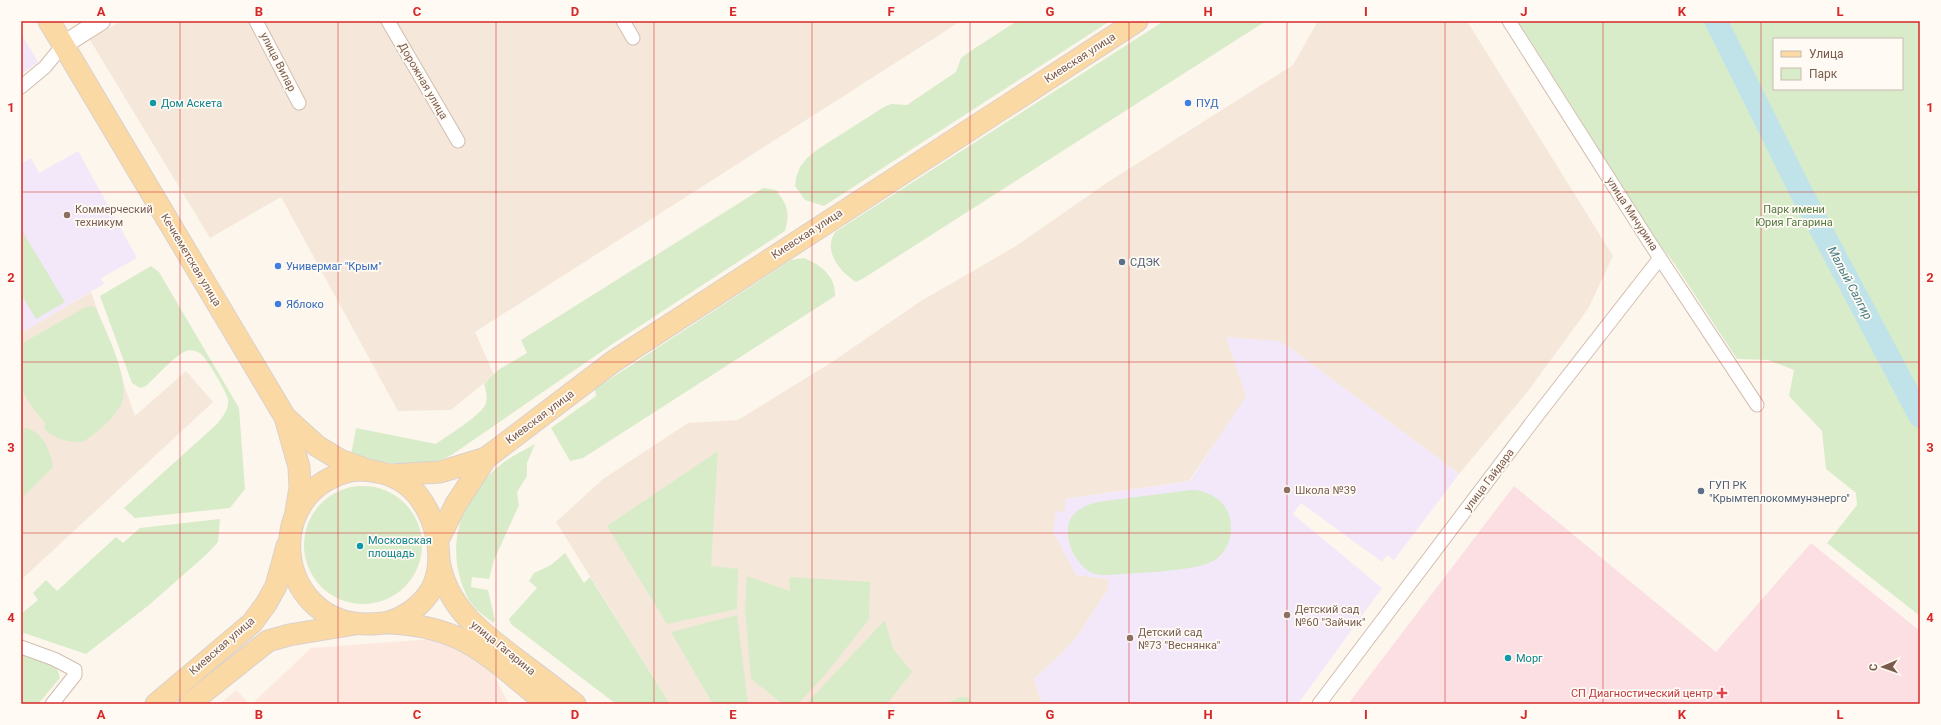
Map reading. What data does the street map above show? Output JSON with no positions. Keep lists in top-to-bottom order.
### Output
{
  "streets": {
    "main road": ["Киевская улица", "Кечкеметская улица", "улица Гагарина"],
    "street": [
      "улица Вилар",
      "Дорожная улица",
      "улица Мичурина",
      "улица Гайдара"
    ]
  },
  "crossings": [
    ["Киевская улица", "улица Гагарина"],
    ["улица Мичурина", "улица Гайдара"]
  ],
  "water": ["Малый Салгир"],
  "parks": ["Парк имени Юрия Гагарина"],
  "places": {
    "other": [
      "Дом Аскета",
      "ПУД",
      "Коммерческий техникум",
      "СДЭК",
      "Универмаг \"Крым\"",
      "Яблоко",
      "Школа №39",
      "ГУП РК \"Крымтеплокоммунэнерго\"",
      "Московская площадь",
      "Детский сад №60 \"Зайчик\"",
      "Детский сад №73 \"Веснянка\"",
      "Морг"
    ],
    "health": ["СП Диагностический центр"]
  },
  "legend": ["Улица", "Парк"],
  "north": "left",
  "grid": {
    "columns": [
      "A",
      "B",
      "C",
      "D",
      "E",
      "F",
      "G",
      "H",
      "I",
      "J",
      "K",
      "L"
    ],
    "rows": [
      "1",
      "2",
      "3",
      "4"
    ]
  }
}
